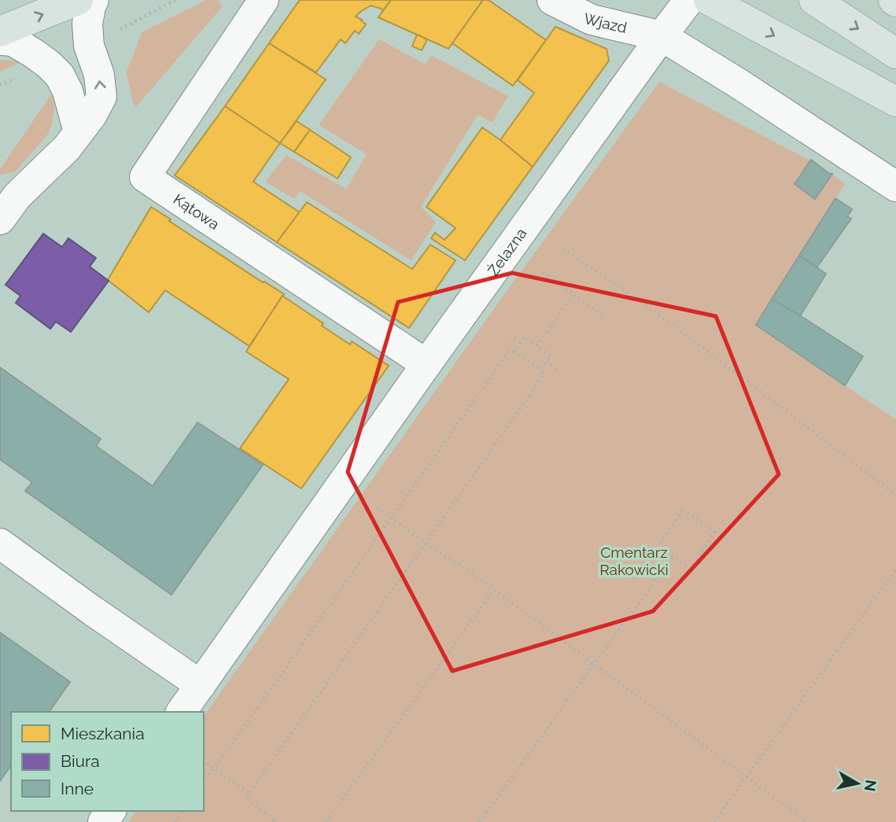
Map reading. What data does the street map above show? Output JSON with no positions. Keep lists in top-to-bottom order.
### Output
{
  "streets": {
    "street": ["Wjazd", "Kątowa", "Żelazna"]
  },
  "crossings": [
    ["Wjazd", "Żelazna"],
    ["Kątowa", "Żelazna"]
  ],
  "parks": ["Cmentarz Rakowicki"],
  "legend": ["Mieszkania", "Biura", "Inne"],
  "north": "right"
}
